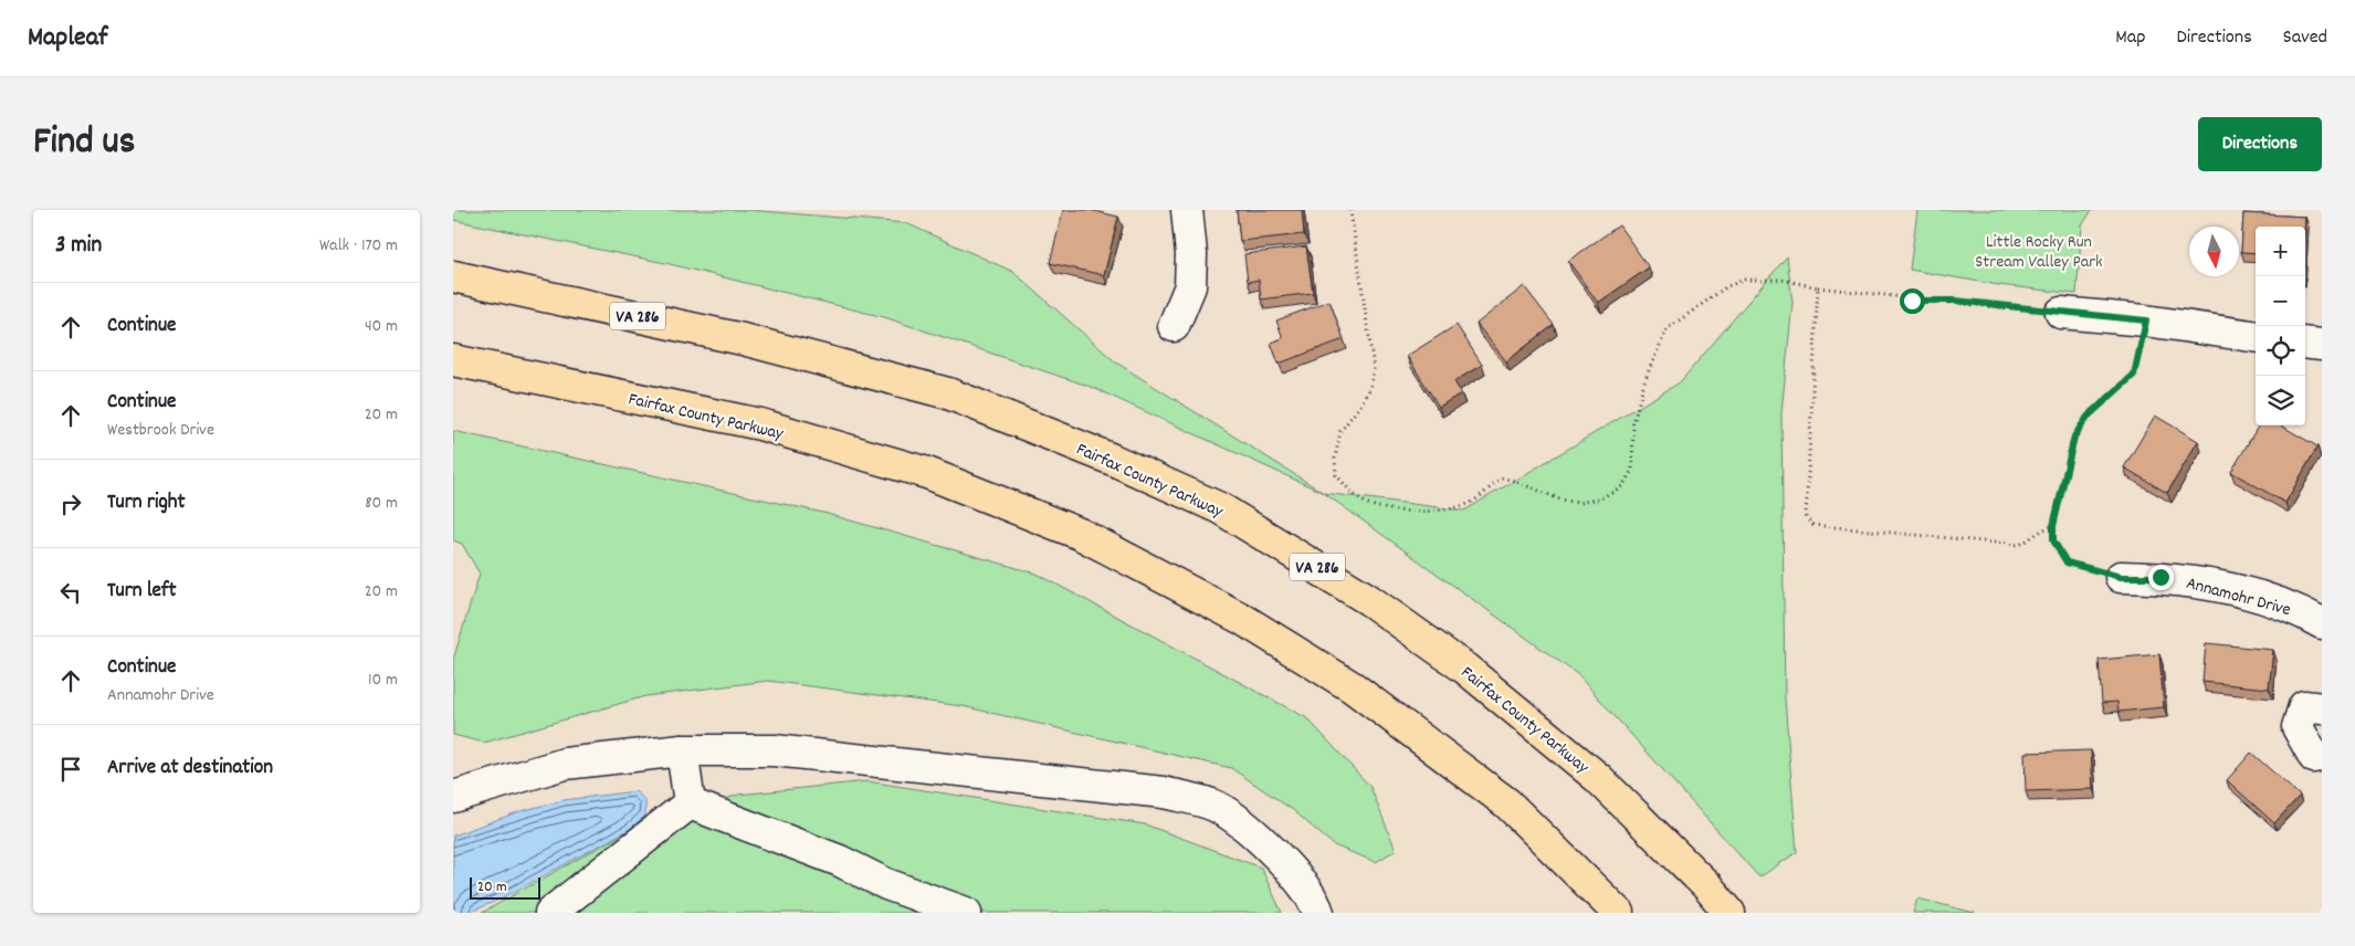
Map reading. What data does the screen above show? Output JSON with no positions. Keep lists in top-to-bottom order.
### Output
{
  "streets": {
    "highway": ["VA 286", "Fairfax County Parkway"],
    "street": ["Annamohr Drive"]
  },
  "parks": ["Little Rocky Run Stream Valley Park"],
  "scale_bar": "20 m",
  "north": "bottom",
  "page": {
    "header": "Mapleaf",
    "nav": ["Map", "Directions", "Saved"],
    "title": "Find us",
    "buttons": "Directions",
    "heading": ["3 min", "Walk · 170 m"],
    "map_buttons": ["+", "−"],
    "list": [
      ["Continue", "40 m"],
      ["Continue", "Westbrook Drive", "20 m"],
      ["Turn right", "80 m"],
      ["Turn left", "20 m"],
      ["Continue", "Annamohr Drive", "10 m"],
      "Arrive at destination"
    ],
    "scale": "20 m"
  }
}
